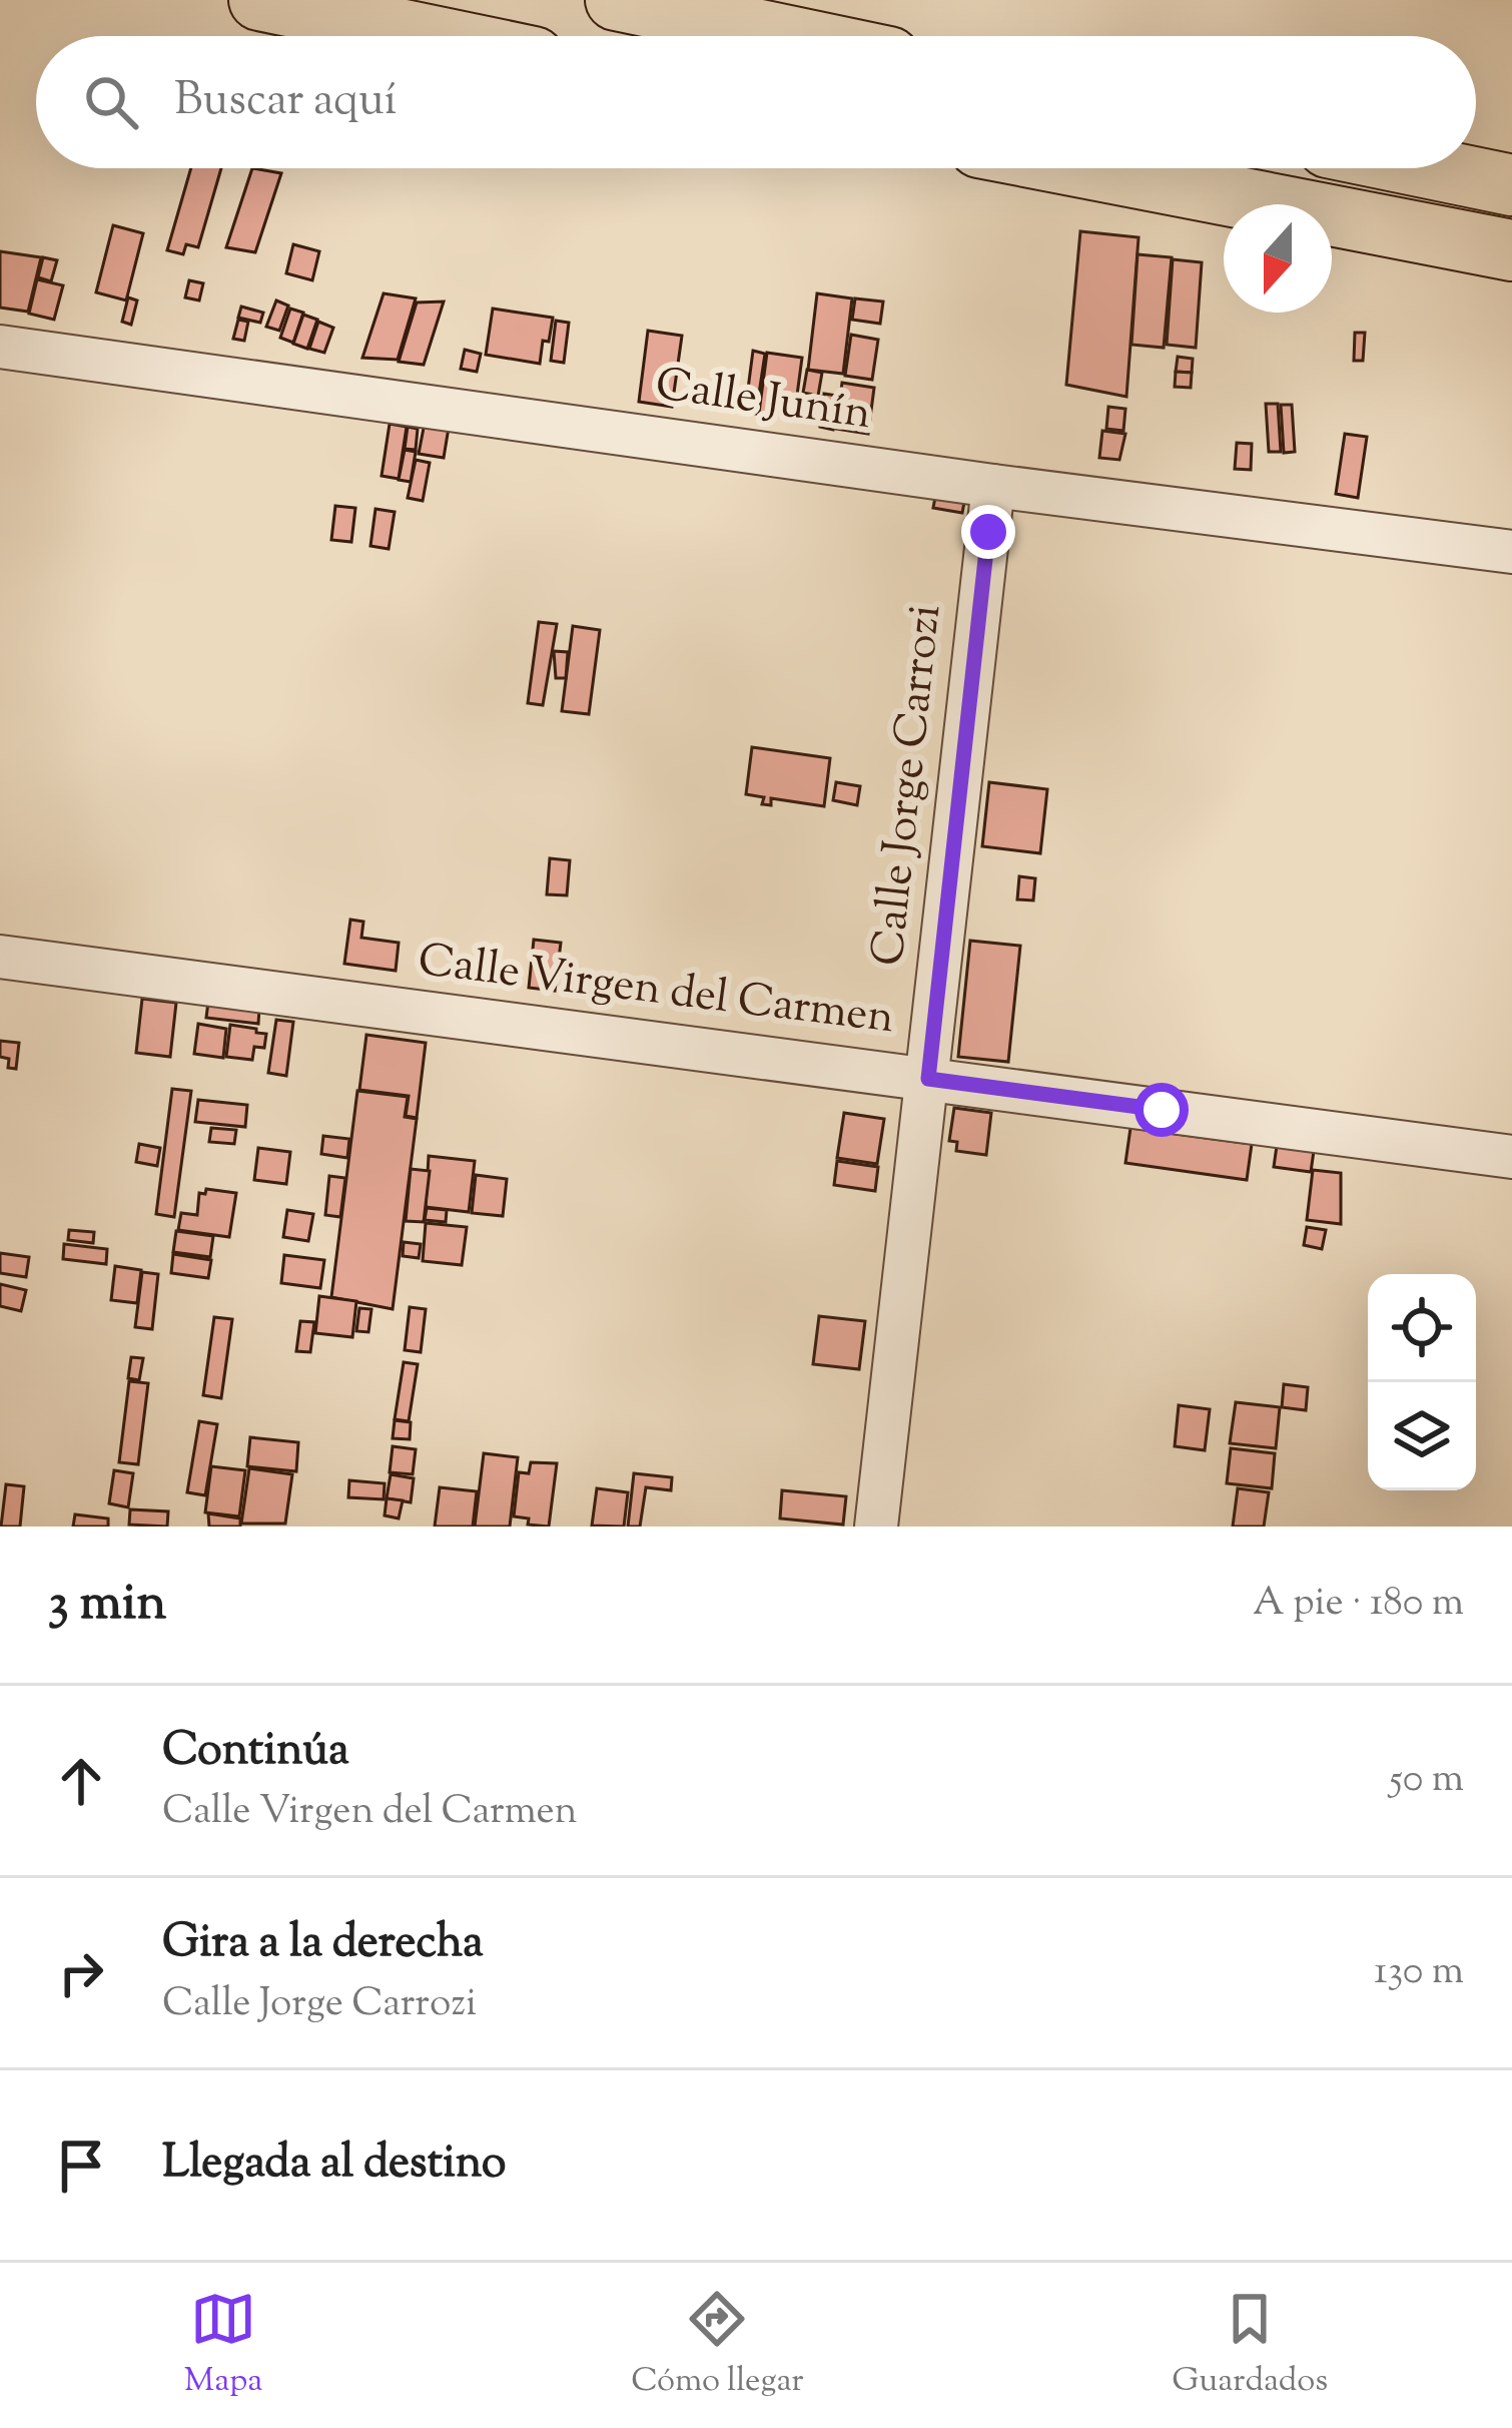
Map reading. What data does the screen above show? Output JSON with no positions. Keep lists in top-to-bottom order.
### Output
{
  "streets": {
    "street": ["Calle Junín", "Calle Jorge Carrozi", "Calle Virgen del Carmen"]
  },
  "crossings": [
    ["Calle Junín", "Calle Jorge Carrozi"],
    ["Calle Jorge Carrozi", "Calle Virgen del Carmen"]
  ],
  "north": "bottom",
  "page": {
    "search": "Buscar aquí",
    "heading": ["3 min", "A pie · 180 m"],
    "list": [
      ["Continúa", "Calle Virgen del Carmen", "50 m"],
      ["Gira a la derecha", "Calle Jorge Carrozi", "130 m"],
      "Llegada al destino"
    ],
    "nav": ["Mapa", "Cómo llegar", "Guardados"]
  }
}
